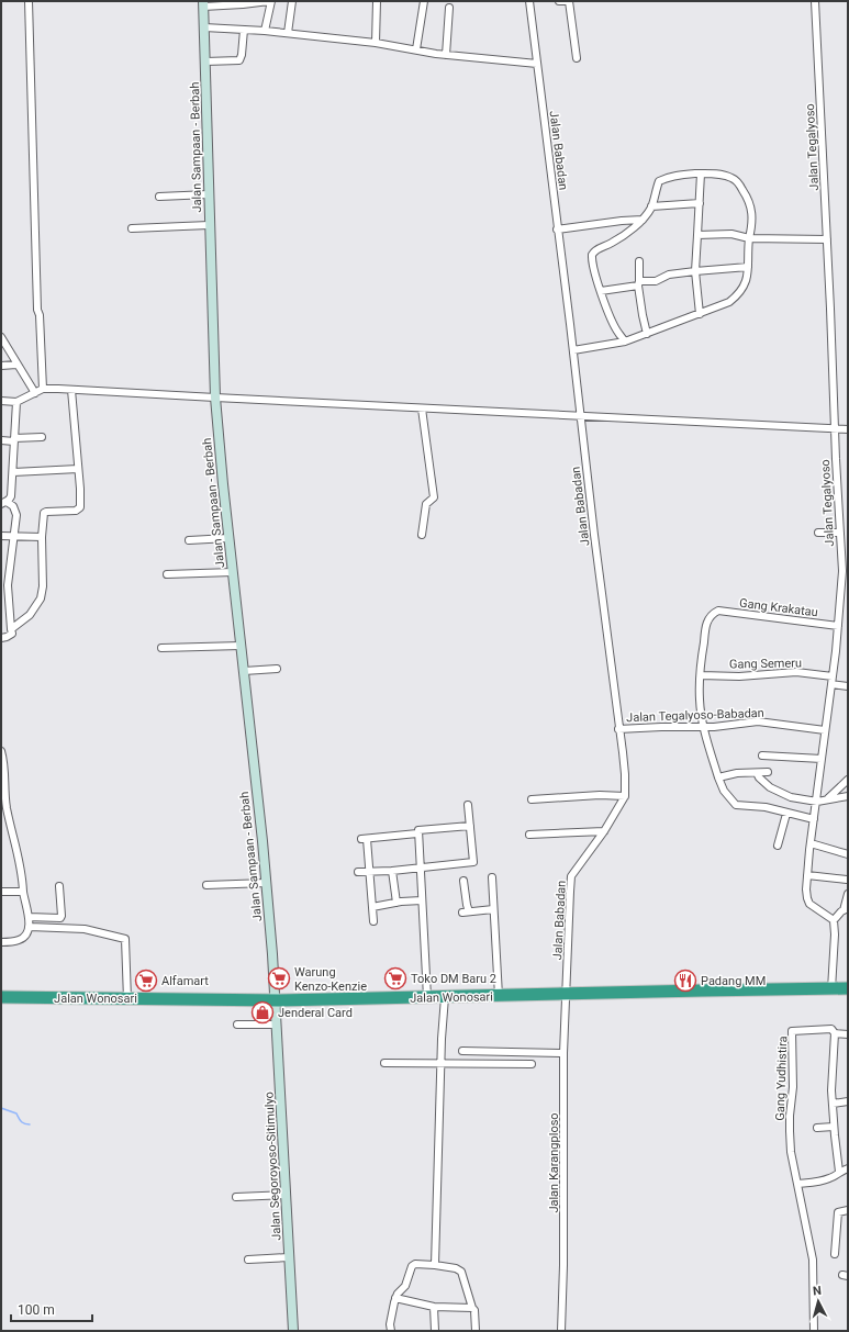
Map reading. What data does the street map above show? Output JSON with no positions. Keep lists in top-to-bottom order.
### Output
{
  "streets": {
    "highway": ["Jalan Wonosari"],
    "main road": ["Jalan Sampaan - Berbah", "Jalan Segoroyoso-Sitimulyo"],
    "street": [
      "Jalan Tegalyoso",
      "Jalan Babadan",
      "Gang Krakatau",
      "Gang Semeru",
      "Jalan Tegalyoso-Babadan",
      "Gang Yudhistira",
      "Jalan Karangploso"
    ]
  },
  "crossings": [
    ["Jalan Sampaan - Berbah", "Jalan Wonosari"],
    ["Jalan Sampaan - Berbah", "Jalan Segoroyoso-Sitimulyo"],
    ["Jalan Tegalyoso", "Gang Krakatau"],
    ["Jalan Tegalyoso", "Gang Semeru"],
    ["Jalan Tegalyoso", "Jalan Tegalyoso-Babadan"],
    ["Jalan Babadan", "Jalan Tegalyoso-Babadan"],
    ["Jalan Babadan", "Jalan Wonosari"],
    ["Jalan Babadan", "Jalan Karangploso"],
    ["Gang Krakatau", "Gang Semeru"],
    ["Jalan Wonosari", "Jalan Karangploso"],
    ["Jalan Wonosari", "Jalan Segoroyoso-Sitimulyo"]
  ],
  "places": {
    "supermarket": ["Warung Kenzo-Kenzie", "Toko DM Baru 2", "Alfamart"],
    "restaurant": ["Padang MM"],
    "shop": ["Jenderal Card"]
  },
  "scale_bar": "100 m",
  "north": "top"
}
